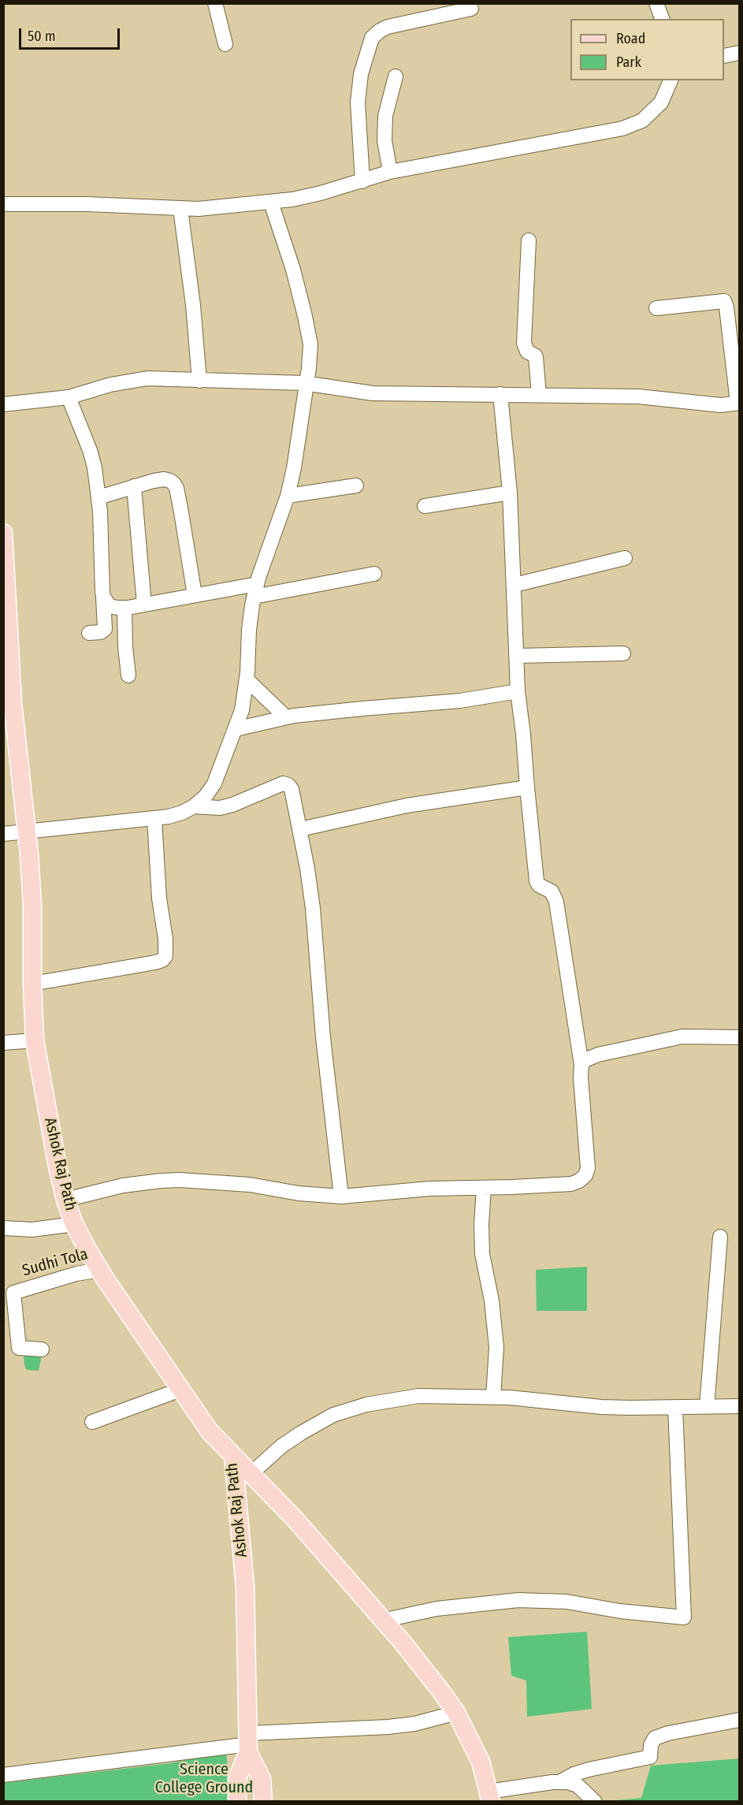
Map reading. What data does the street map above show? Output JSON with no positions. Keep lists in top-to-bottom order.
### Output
{
  "streets": {
    "main road": ["Ashok Raj Path"],
    "street": ["Sudhi Tola"]
  },
  "crossings": [
    ["Ashok Raj Path", "Sudhi Tola"]
  ],
  "parks": ["Science College Ground"],
  "legend": ["Road", "Park"],
  "scale_bar": "50 m"
}
